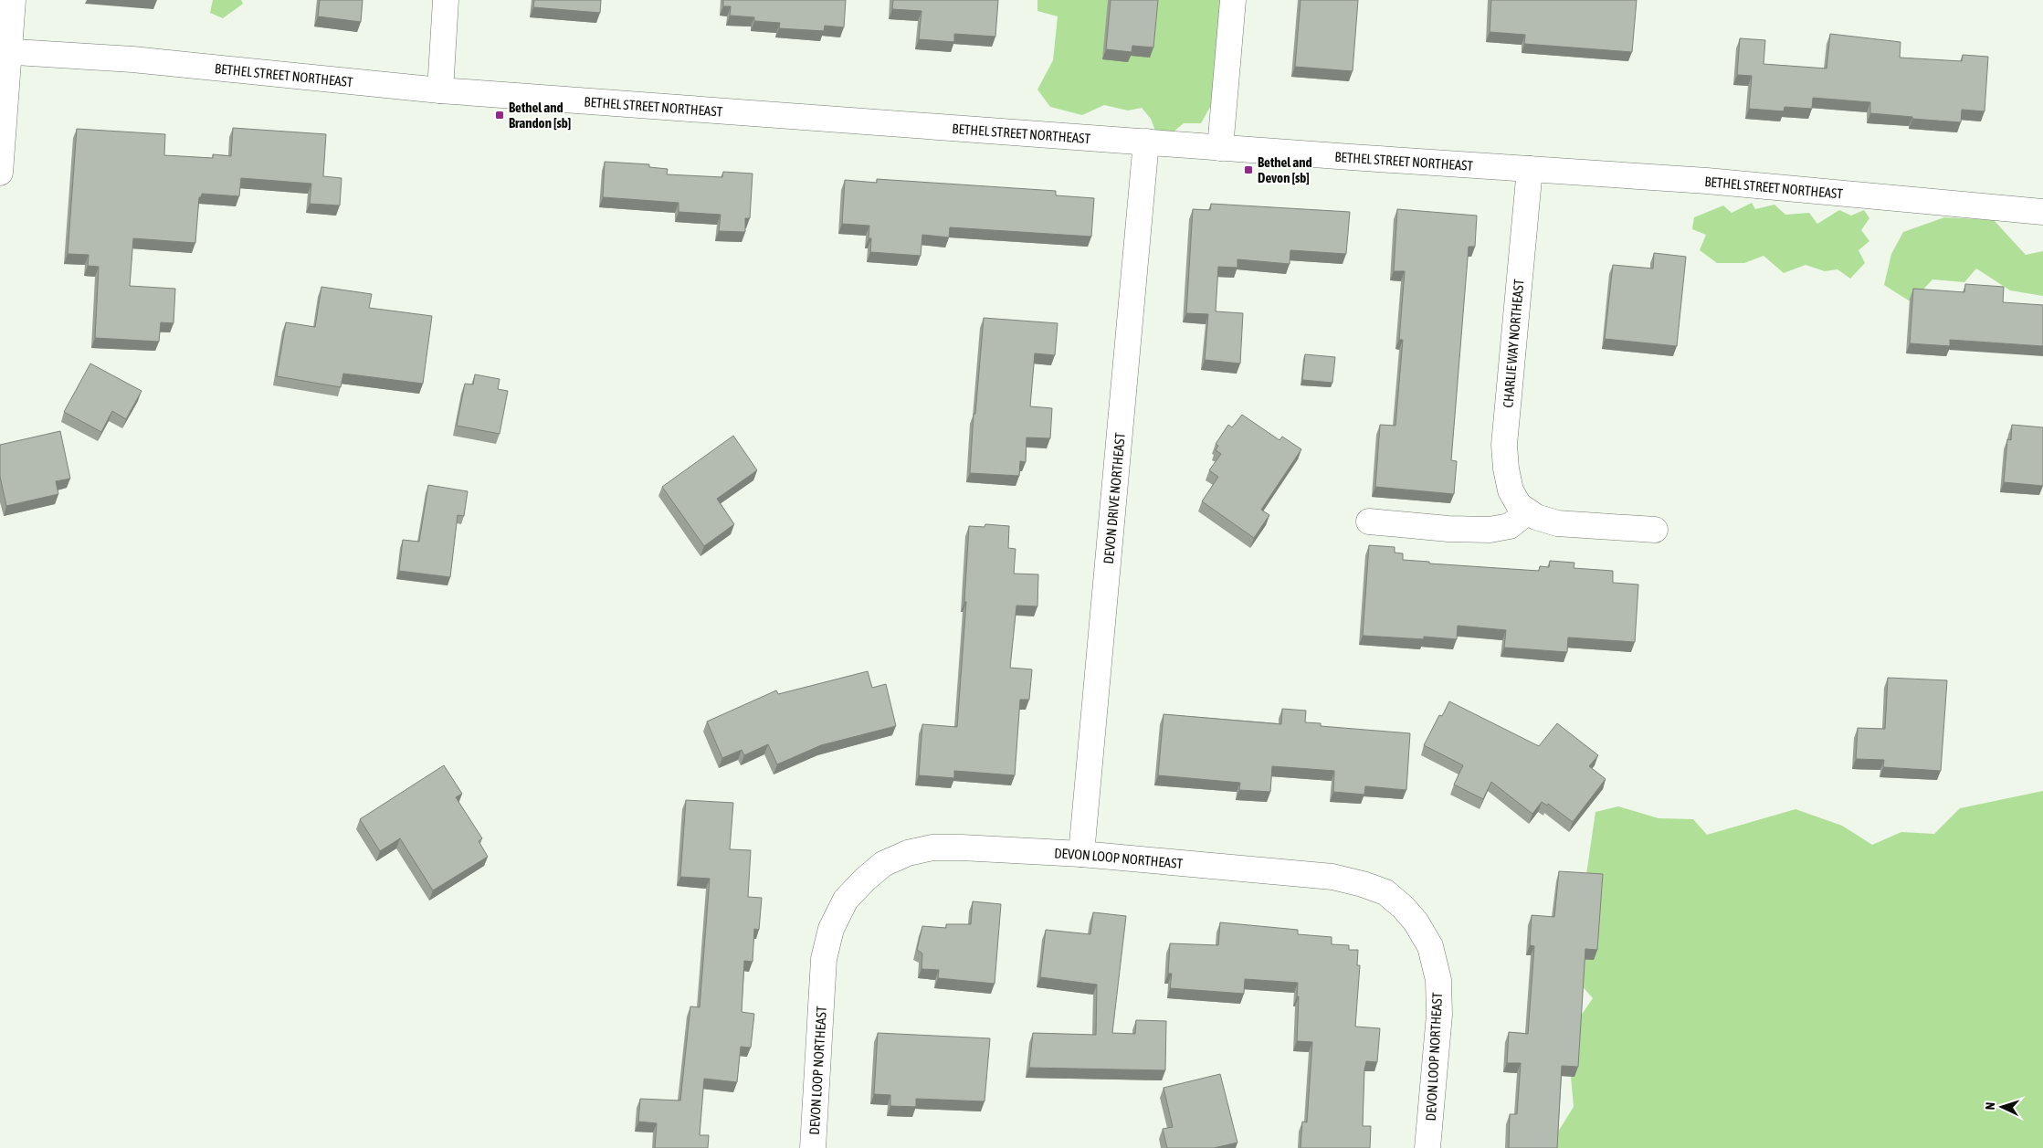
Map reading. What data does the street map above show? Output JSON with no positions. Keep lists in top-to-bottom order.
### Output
{
  "streets": {
    "street": [
      "BETHEL STREET NORTHEAST",
      "CHARLIE WAY NORTHEAST",
      "DEVON DRIVE NORTHEAST",
      "DEVON LOOP NORTHEAST"
    ]
  },
  "crossings": [
    ["BETHEL STREET NORTHEAST", "CHARLIE WAY NORTHEAST"],
    ["BETHEL STREET NORTHEAST", "DEVON DRIVE NORTHEAST"],
    ["DEVON DRIVE NORTHEAST", "DEVON LOOP NORTHEAST"]
  ],
  "places": {
    "transit": ["Bethel and Brandon [sb]", "Bethel and Devon [sb]"]
  },
  "north": "left"
}
